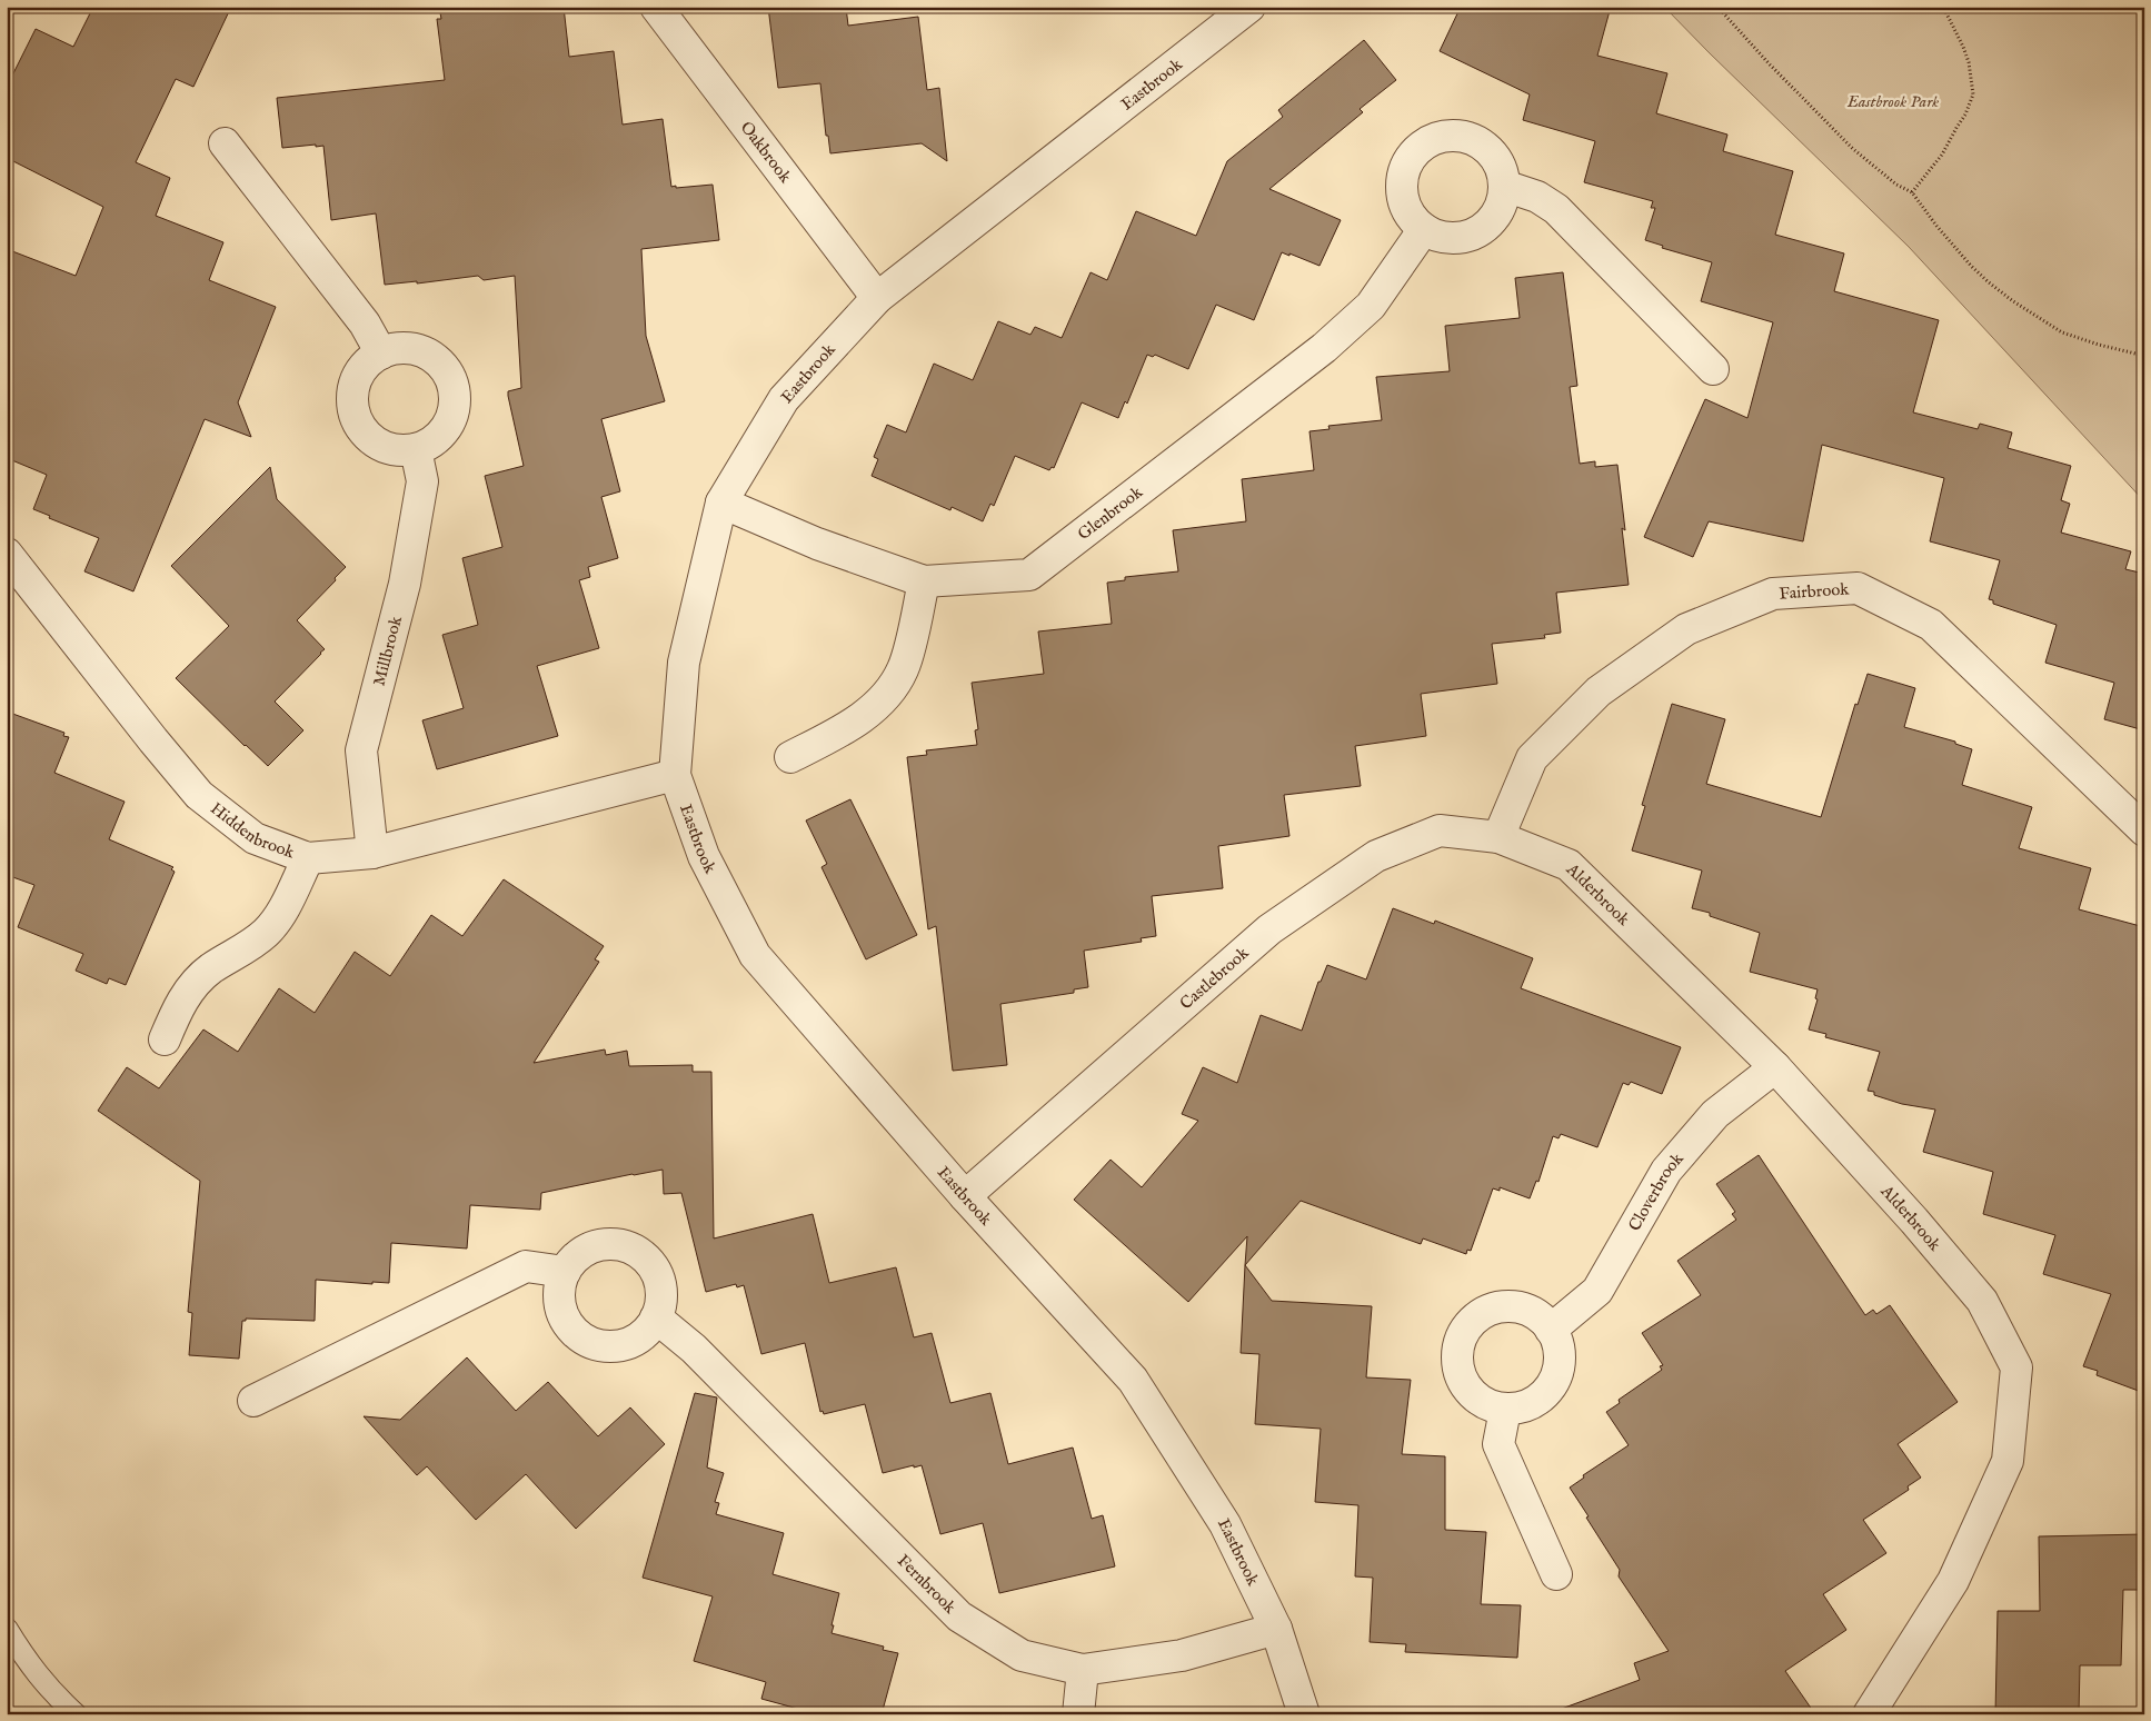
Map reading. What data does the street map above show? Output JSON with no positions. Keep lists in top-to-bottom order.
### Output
{
  "streets": {
    "street": [
      "Eastbrook",
      "Oakbrook",
      "Glenbrook",
      "Fairbrook",
      "Millbrook",
      "Hiddenbrook",
      "Alderbrook",
      "Castlebrook",
      "Cloverbrook",
      "Fernbrook"
    ]
  },
  "crossings": [
    ["Eastbrook", "Oakbrook"],
    ["Eastbrook", "Glenbrook"],
    ["Eastbrook", "Hiddenbrook"],
    ["Eastbrook", "Castlebrook"],
    ["Eastbrook", "Fernbrook"],
    ["Fairbrook", "Alderbrook"],
    ["Fairbrook", "Castlebrook"],
    ["Millbrook", "Hiddenbrook"],
    ["Alderbrook", "Castlebrook"],
    ["Alderbrook", "Cloverbrook"]
  ],
  "parks": ["Eastbrook Park"]
}
